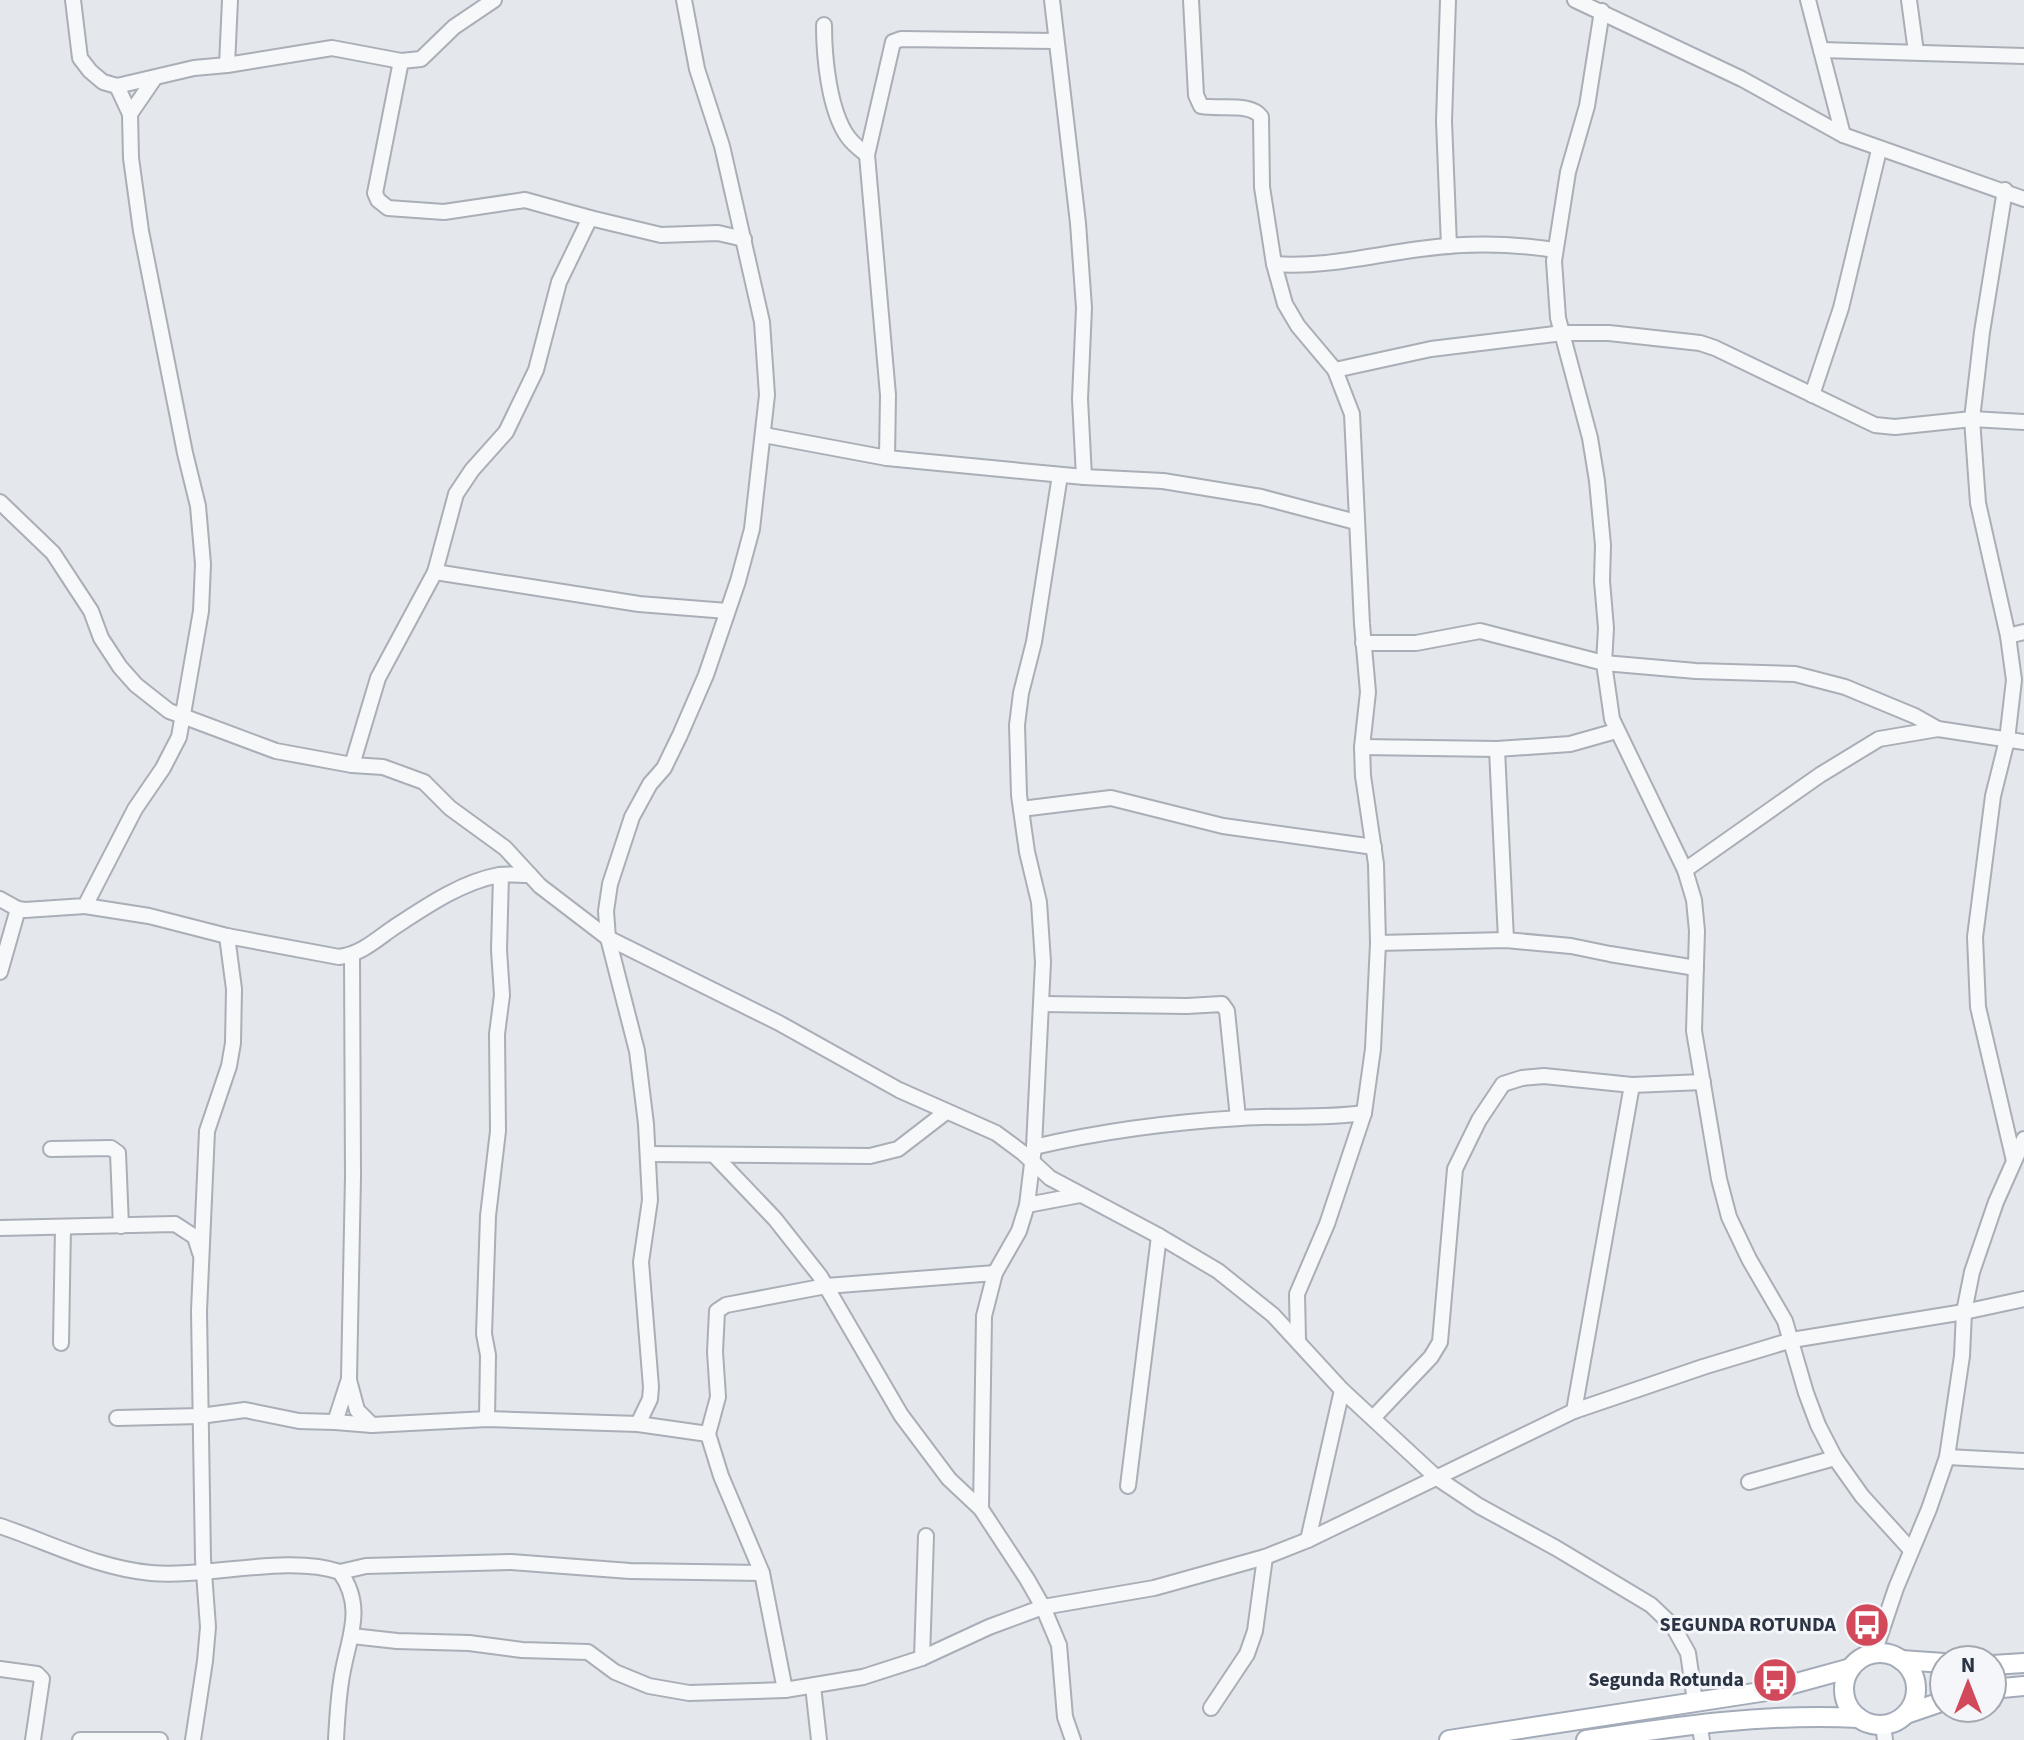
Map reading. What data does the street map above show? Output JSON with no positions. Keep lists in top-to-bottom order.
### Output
{
  "places": {
    "bus stop": ["SEGUNDA ROTUNDA", "Segunda Rotunda"]
  },
  "north": "top"
}
